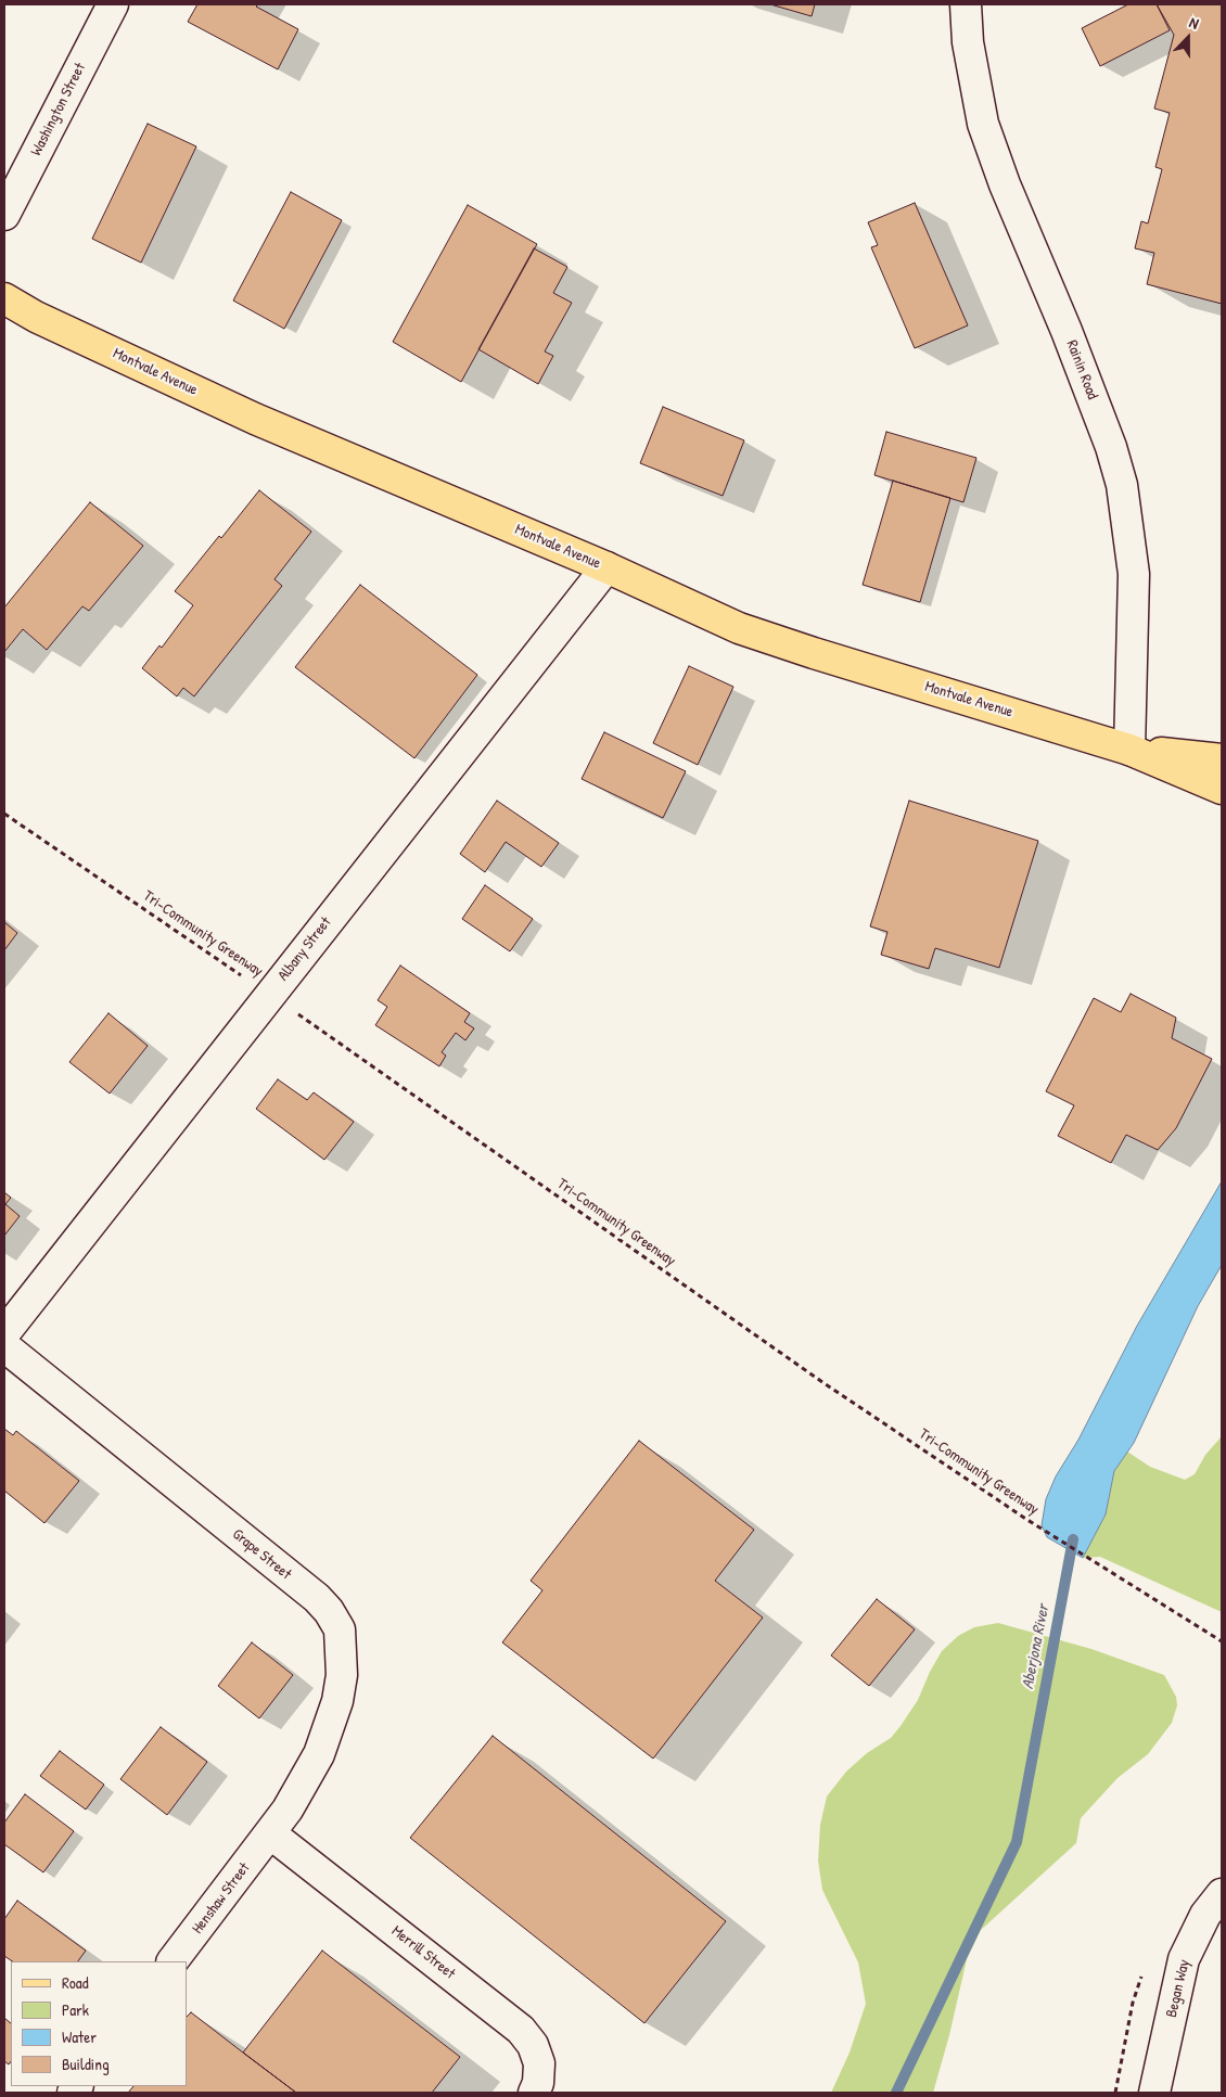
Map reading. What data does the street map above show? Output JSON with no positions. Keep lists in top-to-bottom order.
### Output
{
  "streets": {
    "main road": ["Montvale Avenue"],
    "street": [
      "Washington Street",
      "Rainin Road",
      "Albany Street",
      "Grape Street",
      "Henshaw Street",
      "Merrill Street",
      "Began Way"
    ],
    "path": ["Tri-Community Greenway"]
  },
  "crossings": [
    ["Rainin Road", "Montvale Avenue"],
    ["Montvale Avenue", "Albany Street"],
    ["Tri-Community Greenway", "Albany Street"],
    ["Grape Street", "Henshaw Street"],
    ["Grape Street", "Merrill Street"],
    ["Henshaw Street", "Merrill Street"]
  ],
  "water": ["Aberjona River"],
  "legend": [
    "Road",
    "Park",
    "Water",
    "Building"
  ],
  "north": "top"
}
